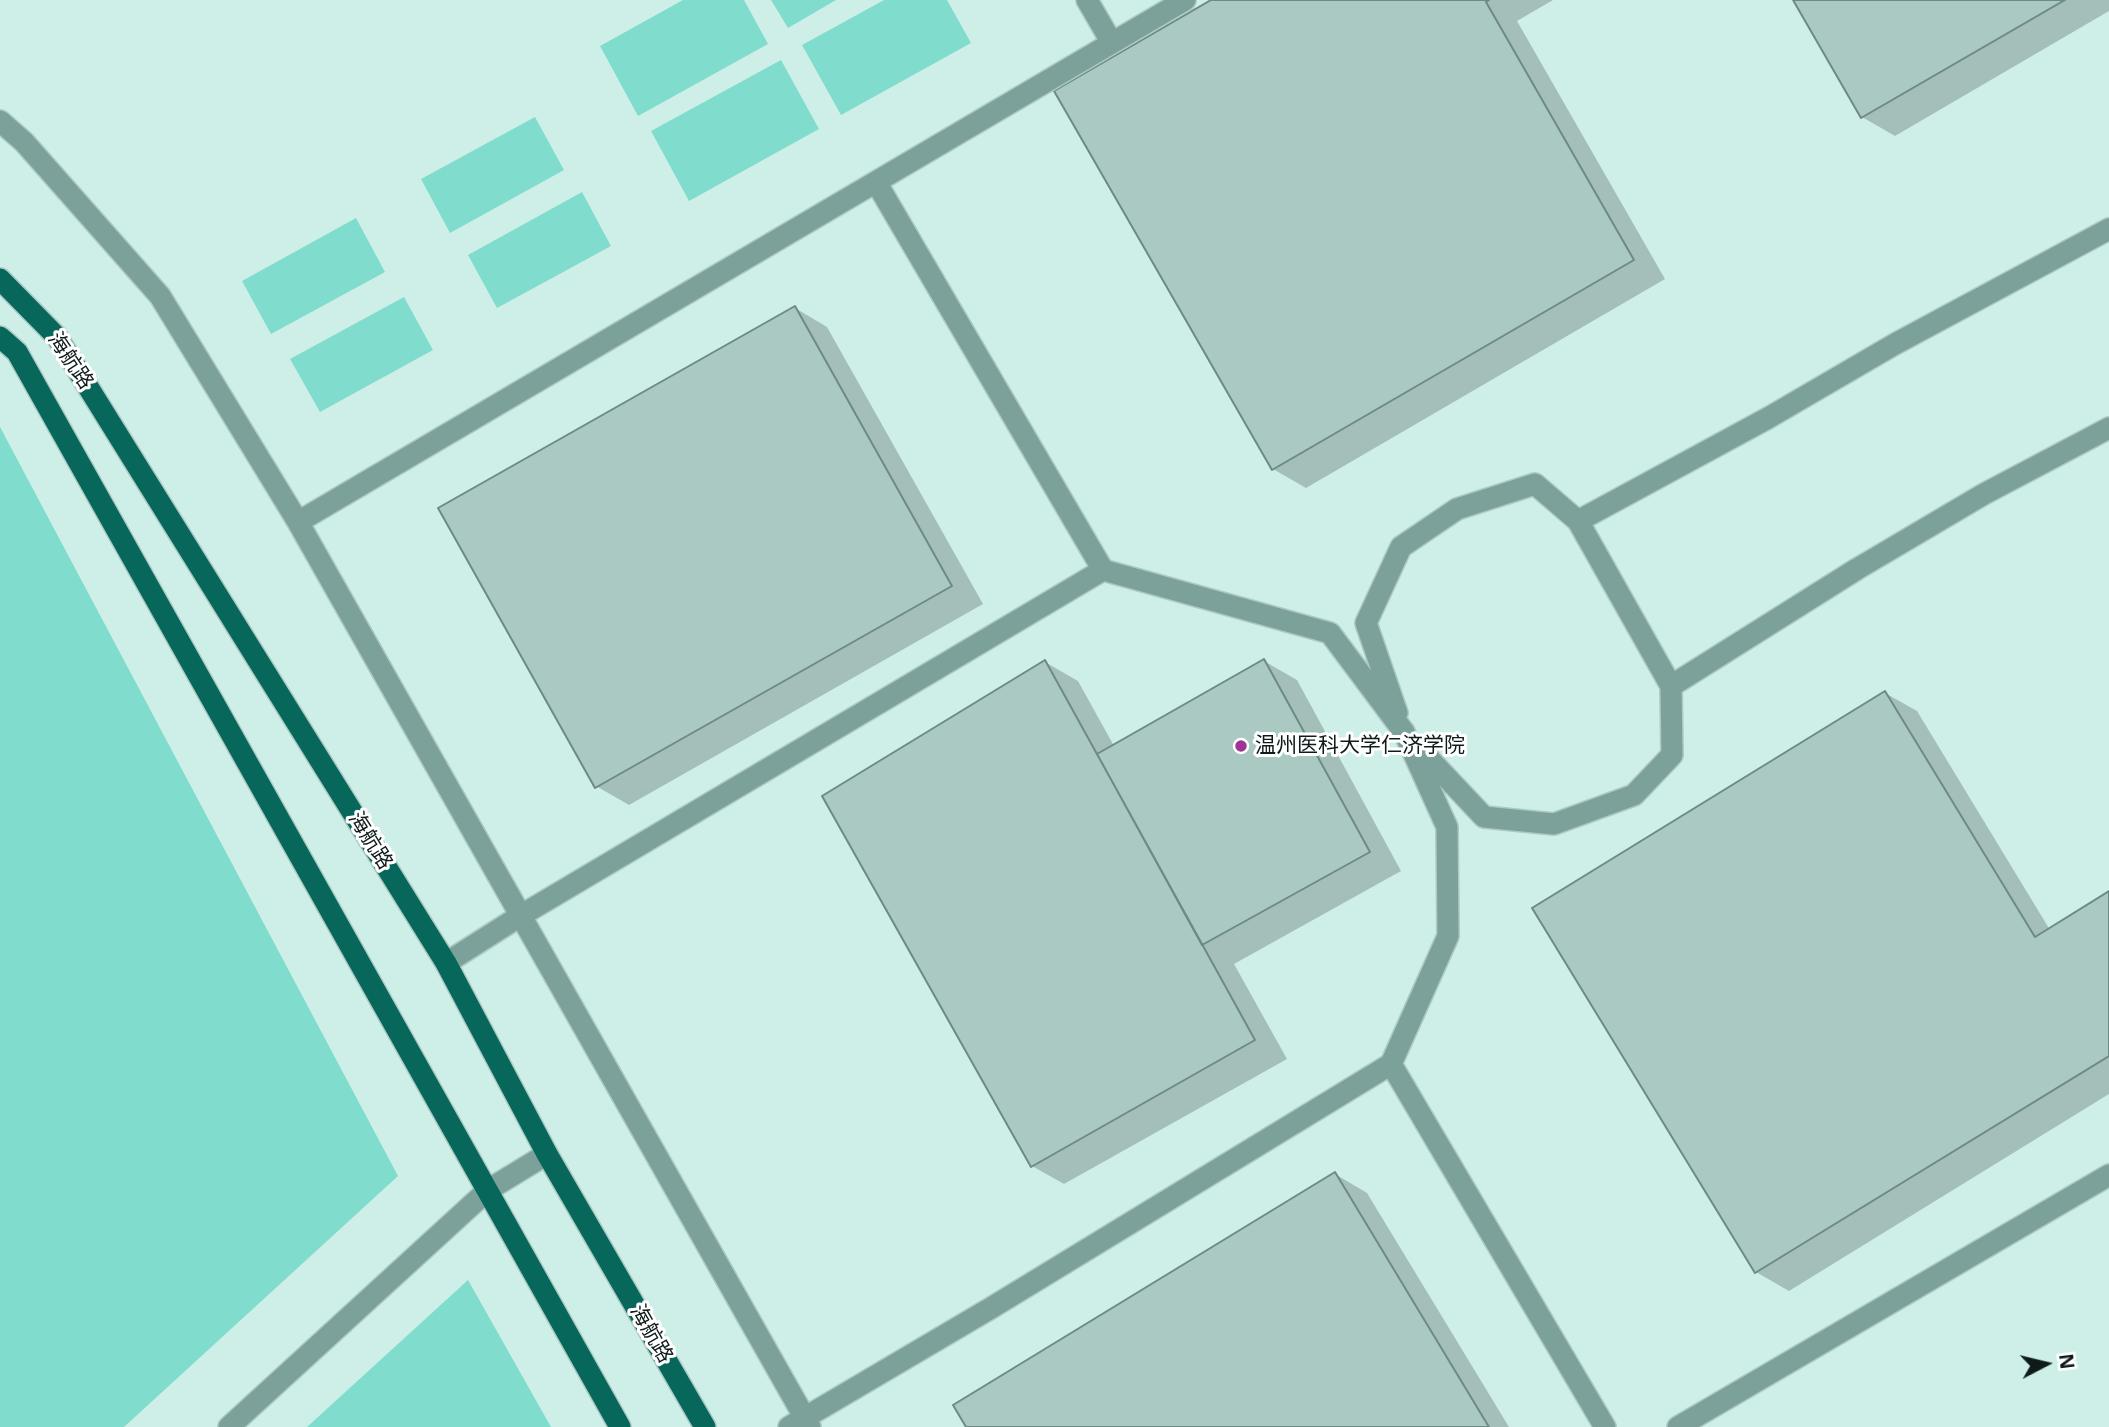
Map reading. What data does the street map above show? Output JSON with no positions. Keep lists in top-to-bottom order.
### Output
{
  "streets": {
    "main road": ["海航路"]
  },
  "places": ["温州医科大学仁济学院"],
  "north": "right"
}
